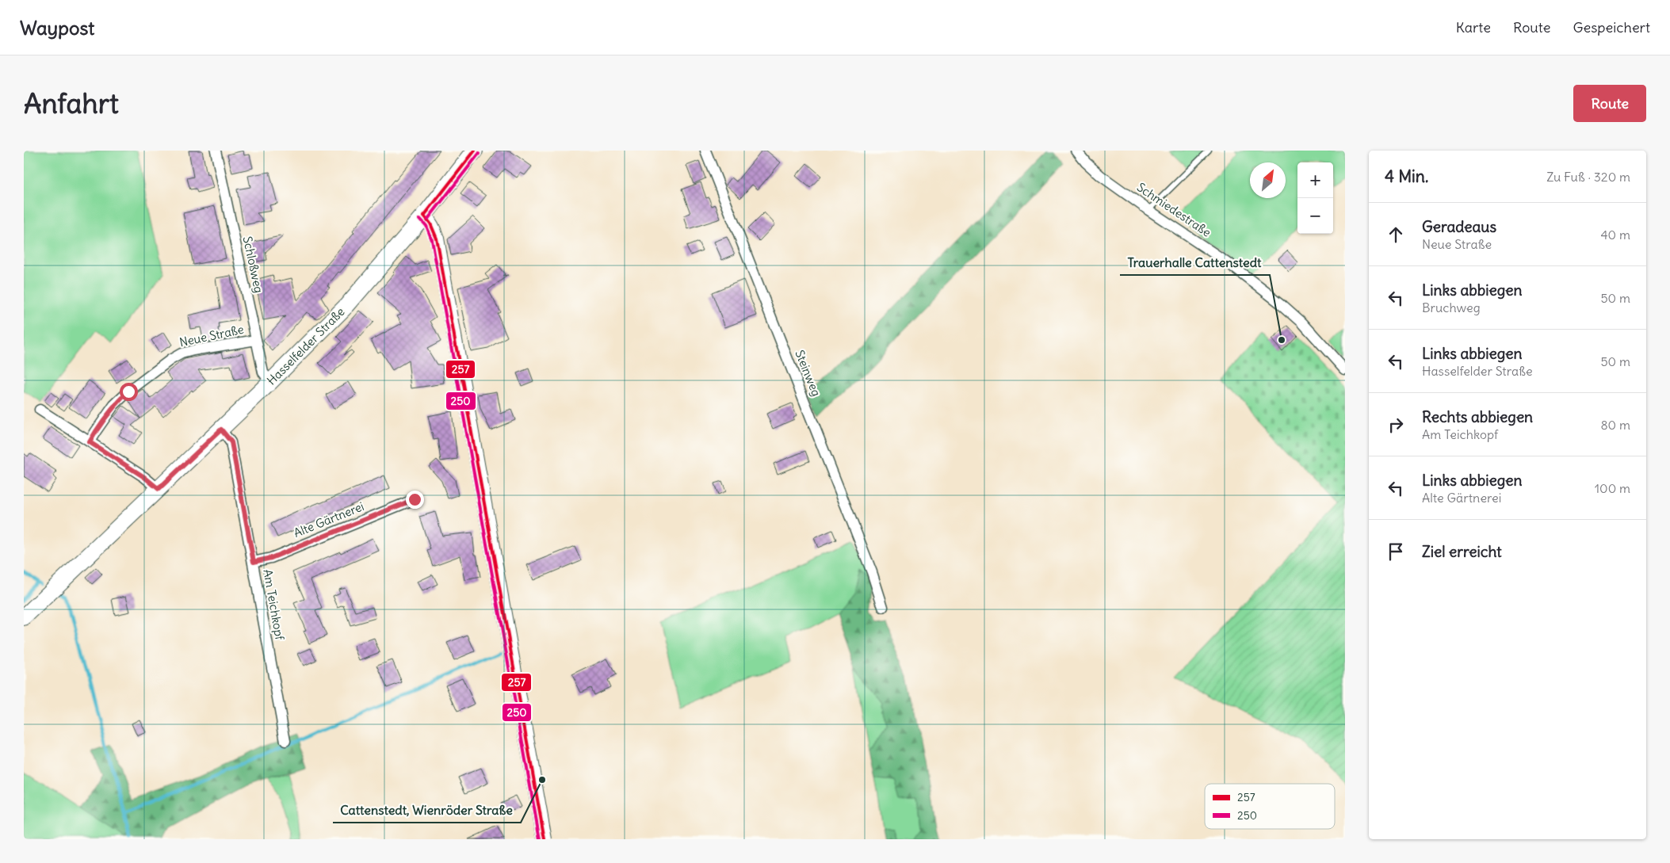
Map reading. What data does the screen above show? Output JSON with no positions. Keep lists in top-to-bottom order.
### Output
{
  "streets": {
    "main road": ["Hasselfelder Straße"],
    "street": [
      "Schmiedestraße",
      "Schloßweg",
      "Neue Straße",
      "Steinweg",
      "Alte Gärtnerei",
      "Am Teichkopf"
    ]
  },
  "crossings": [
    ["Schloßweg", "Neue Straße"],
    ["Schloßweg", "Hasselfelder Straße"],
    ["Hasselfelder Straße", "Am Teichkopf"],
    ["Alte Gärtnerei", "Am Teichkopf"]
  ],
  "places": ["Trauerhalle Cattenstedt", "Cattenstedt, Wienröder Straße"],
  "lines": ["transit line 257", "transit line 250"],
  "legend": ["257", "250"],
  "north": "top right",
  "page": {
    "header": "Waypost",
    "nav": ["Karte", "Route", "Gespeichert"],
    "buttons": "Route",
    "title": "Anfahrt",
    "heading": ["4 Min.", "Zu Fuß · 320 m"],
    "map_buttons": ["+", "−"],
    "list": [
      ["Geradeaus", "Neue Straße", "40 m"],
      ["Links abbiegen", "Bruchweg", "50 m"],
      ["Links abbiegen", "Hasselfelder Straße", "50 m"],
      ["Rechts abbiegen", "Am Teichkopf", "80 m"],
      ["Links abbiegen", "Alte Gärtnerei", "100 m"],
      "Ziel erreicht"
    ]
  }
}
